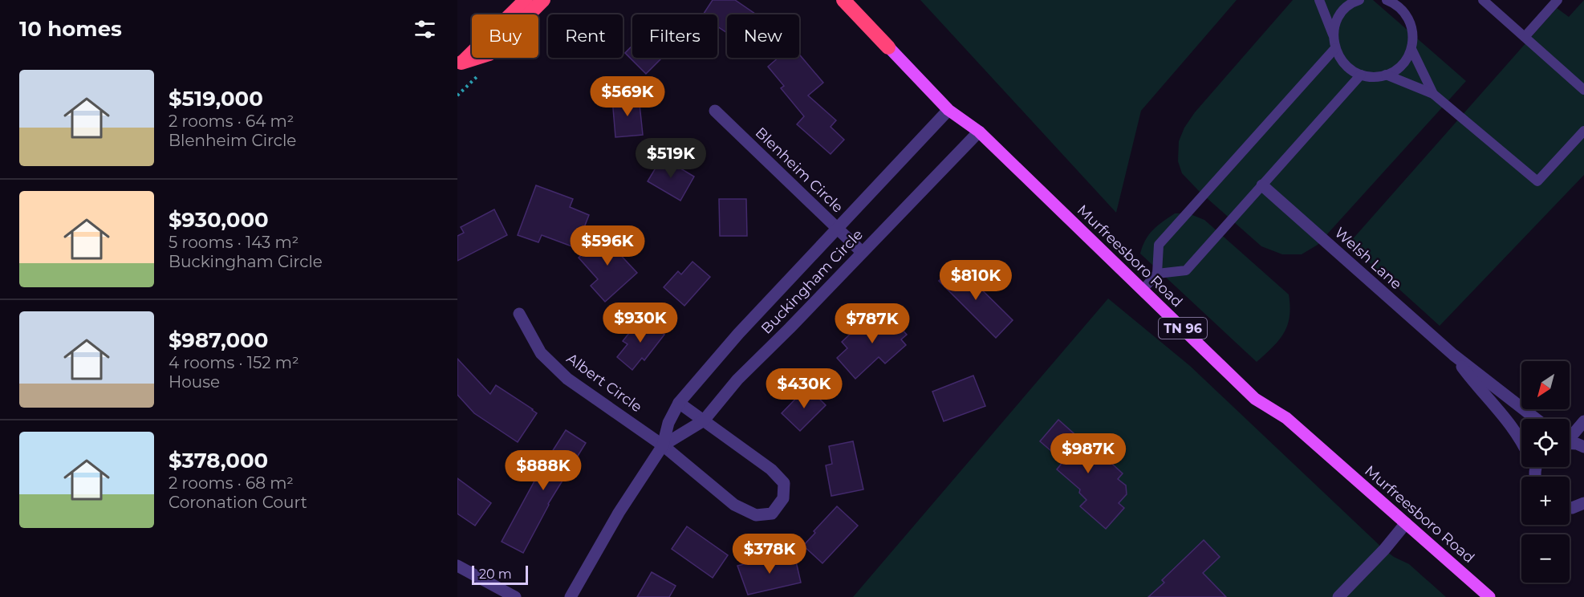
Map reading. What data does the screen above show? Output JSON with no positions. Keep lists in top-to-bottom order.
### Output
{
  "streets": {
    "main road": ["Murfreesboro Road", "TN 96"],
    "street": [
      "Blenheim Circle",
      "Welsh Lane",
      "Buckingham Circle",
      "Albert Circle"
    ]
  },
  "crossings": [
    ["Blenheim Circle", "Buckingham Circle"],
    ["Murfreesboro Road", "Buckingham Circle"],
    ["Buckingham Circle", "Albert Circle"]
  ],
  "scale_bar": "20 m",
  "north": "bottom left",
  "page": {
    "heading": "10 homes",
    "chip": [
      "Buy",
      "Rent",
      "Filters",
      "New"
    ],
    "list": [
      {
        "name": "$519,000",
        "note": "2 rooms · 64 m² · Blenheim Circle"
      },
      {
        "name": "$930,000",
        "note": "5 rooms · 143 m² · Buckingham Circle"
      },
      {
        "name": "$987,000",
        "note": "4 rooms · 152 m² · House"
      },
      {
        "name": "$378,000",
        "note": "2 rooms · 68 m² · Coronation Court"
      }
    ],
    "price": [
      "$569K",
      "$519K",
      "$596K",
      "$810K",
      "$930K",
      "$787K",
      "$430K",
      "$987K",
      "$888K",
      "$378K"
    ],
    "map_buttons": ["+", "−"],
    "scale": "20 m"
  }
}
